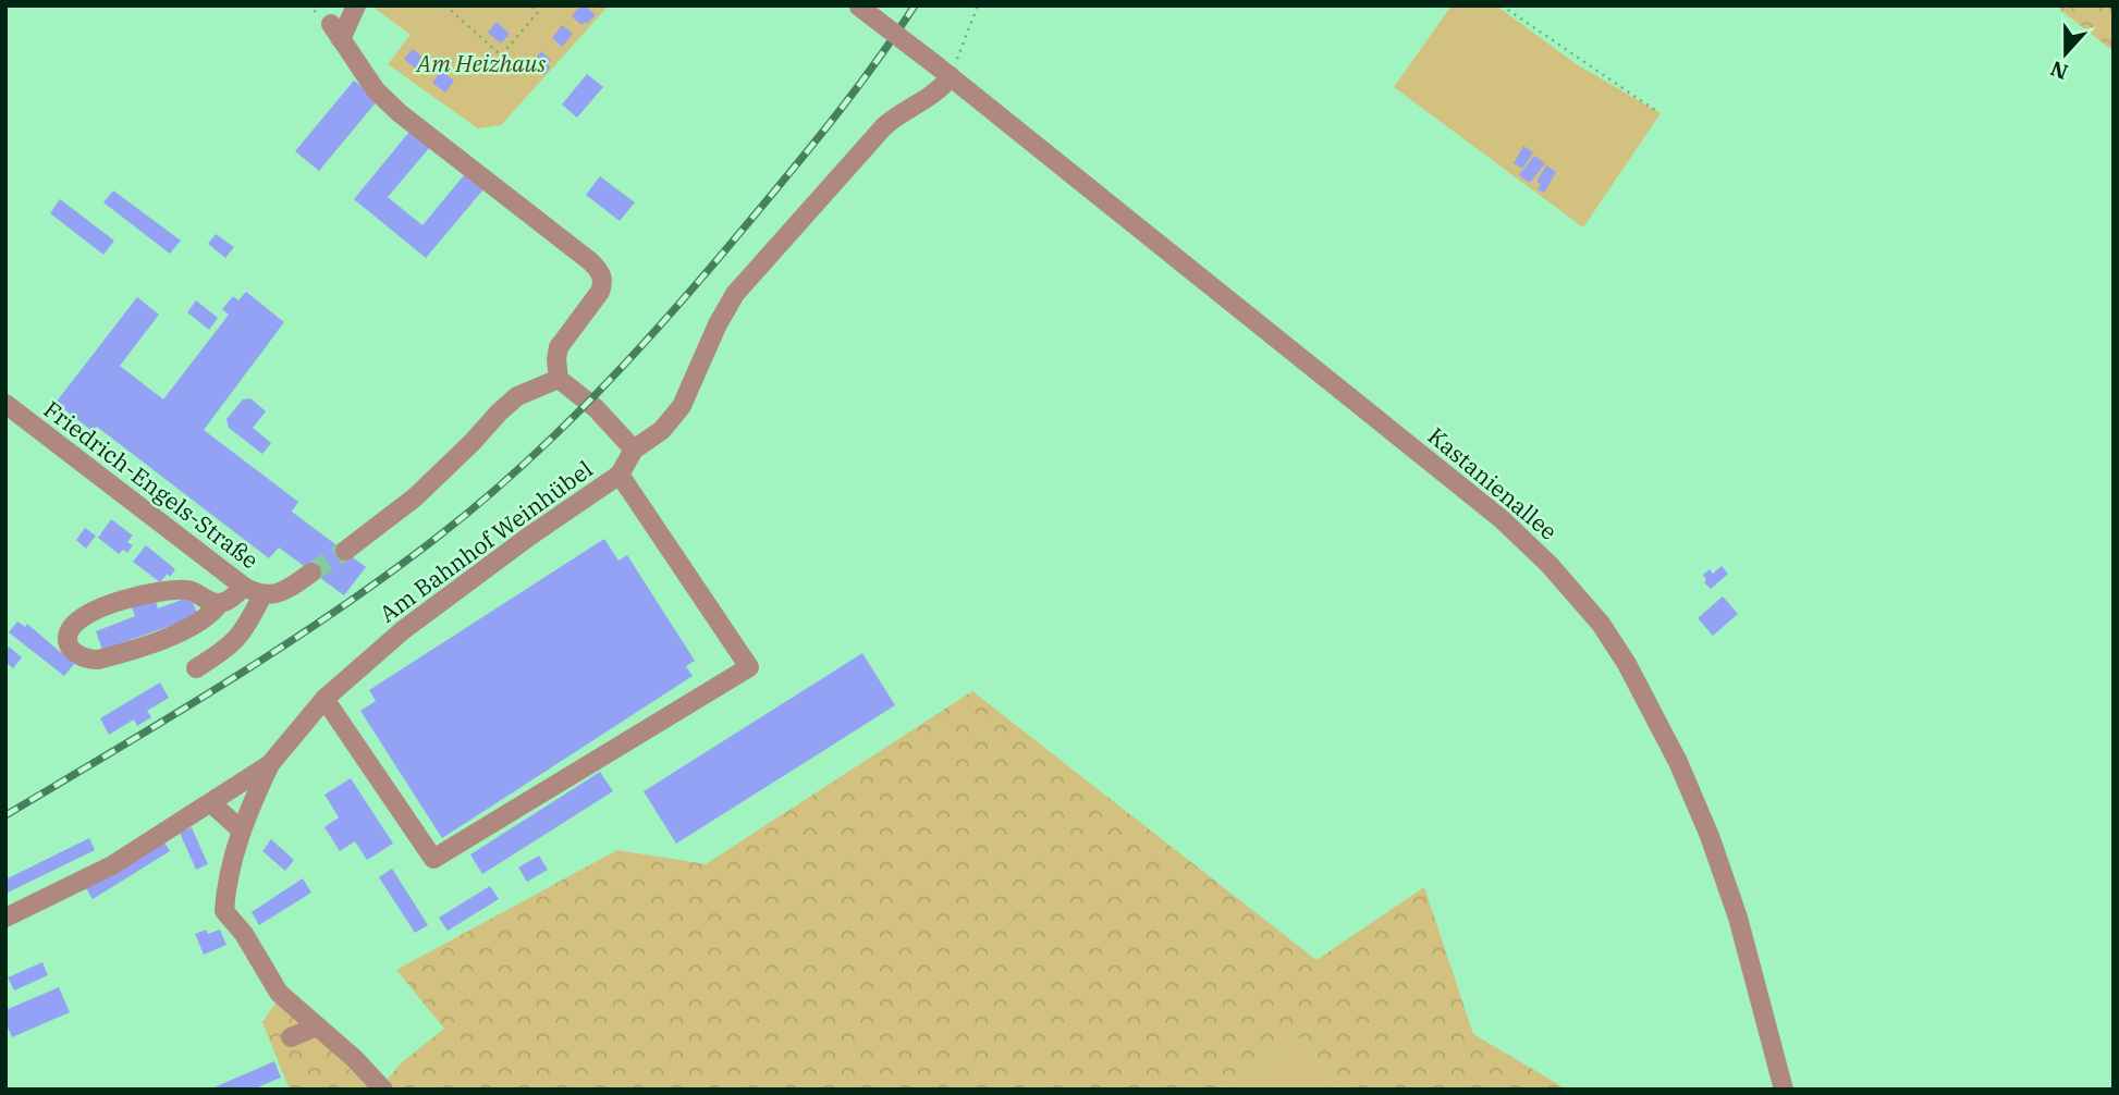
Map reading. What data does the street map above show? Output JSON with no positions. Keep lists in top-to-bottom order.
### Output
{
  "streets": {
    "street": ["Kastanienallee", "Friedrich-Engels-Straße", "Am Bahnhof Weinhübel"]
  },
  "crossings": [
    ["Kastanienallee", "Am Bahnhof Weinhübel"]
  ],
  "parks": ["Am Heizhaus"],
  "north": "bottom"
}
